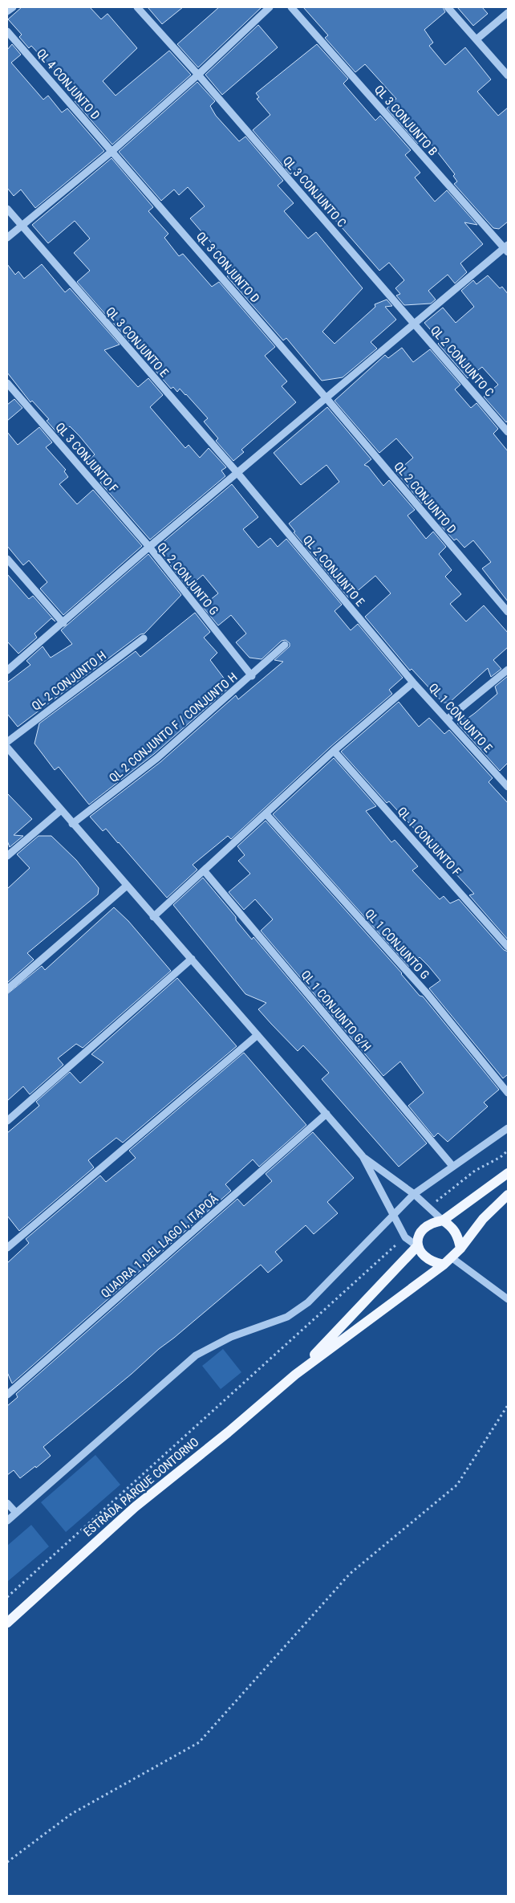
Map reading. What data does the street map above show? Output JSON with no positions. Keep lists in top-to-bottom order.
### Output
{
  "streets": {
    "main road": ["ESTRADA PARQUE CONTORNO"],
    "street": [
      "QL 4 CONJUNTO D",
      "QL 3 CONJUNTO B",
      "QL 3 CONJUNTO C",
      "QL 3 CONJUNTO D",
      "QL 3 CONJUNTO E",
      "QL 2 CONJUNTO C",
      "QL 3 CONJUNTO F",
      "QL 2 CONJUNTO D",
      "QL 2 CONJUNTO E",
      "QL 2 CONJUNTO G",
      "QL 2 CONJUNTO H",
      "QL 1 CONJUNTO E",
      "QL 2 CONJUNTO F / CONJUNTO H",
      "QL 1 CONJUNTO F",
      "QL 1 CONJUNTO G",
      "QL 1 CONJUNTO G/H",
      "QUADRA 1, DEL LAGO I, ITAPOÃ"
    ]
  },
  "crossings": [
    ["QL 4 CONJUNTO D", "QL 3 CONJUNTO D"],
    ["QL 3 CONJUNTO C", "QL 2 CONJUNTO C"],
    ["QL 3 CONJUNTO D", "QL 2 CONJUNTO D"],
    ["QL 3 CONJUNTO E", "QL 2 CONJUNTO E"],
    ["QL 3 CONJUNTO F", "QL 2 CONJUNTO G"],
    ["QL 2 CONJUNTO E", "QL 1 CONJUNTO E"],
    ["QL 2 CONJUNTO G", "QL 2 CONJUNTO F / CONJUNTO H"]
  ]
}
